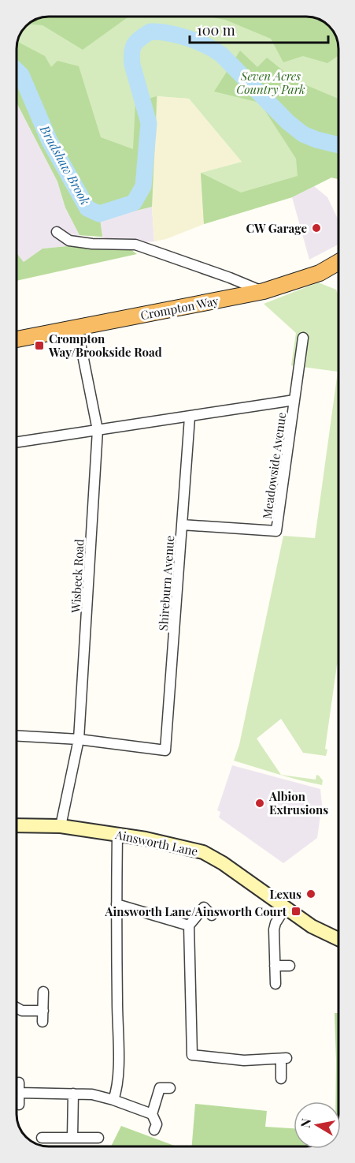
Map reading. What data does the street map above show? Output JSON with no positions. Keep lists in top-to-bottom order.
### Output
{
  "streets": {
    "highway": ["Crompton Way"],
    "main road": ["Ainsworth Lane"],
    "street": ["Meadowside Avenue", "Wisbeck Road", "Shireburn Avenue"]
  },
  "crossings": [
    ["Crompton Way", "Wisbeck Road"],
    ["Meadowside Avenue", "Shireburn Avenue"],
    ["Wisbeck Road", "Shireburn Avenue"],
    ["Wisbeck Road", "Ainsworth Lane"]
  ],
  "water": ["Bradshaw Brook"],
  "parks": ["Seven Acres Country Park"],
  "places": {
    "other": ["CW Garage", "Albion Extrusions", "Lexus"],
    "transit": ["Crompton Way/Brookside Road", "Ainsworth Lane/Ainsworth Court"]
  },
  "scale_bar": "100 m",
  "north": "left"
}
